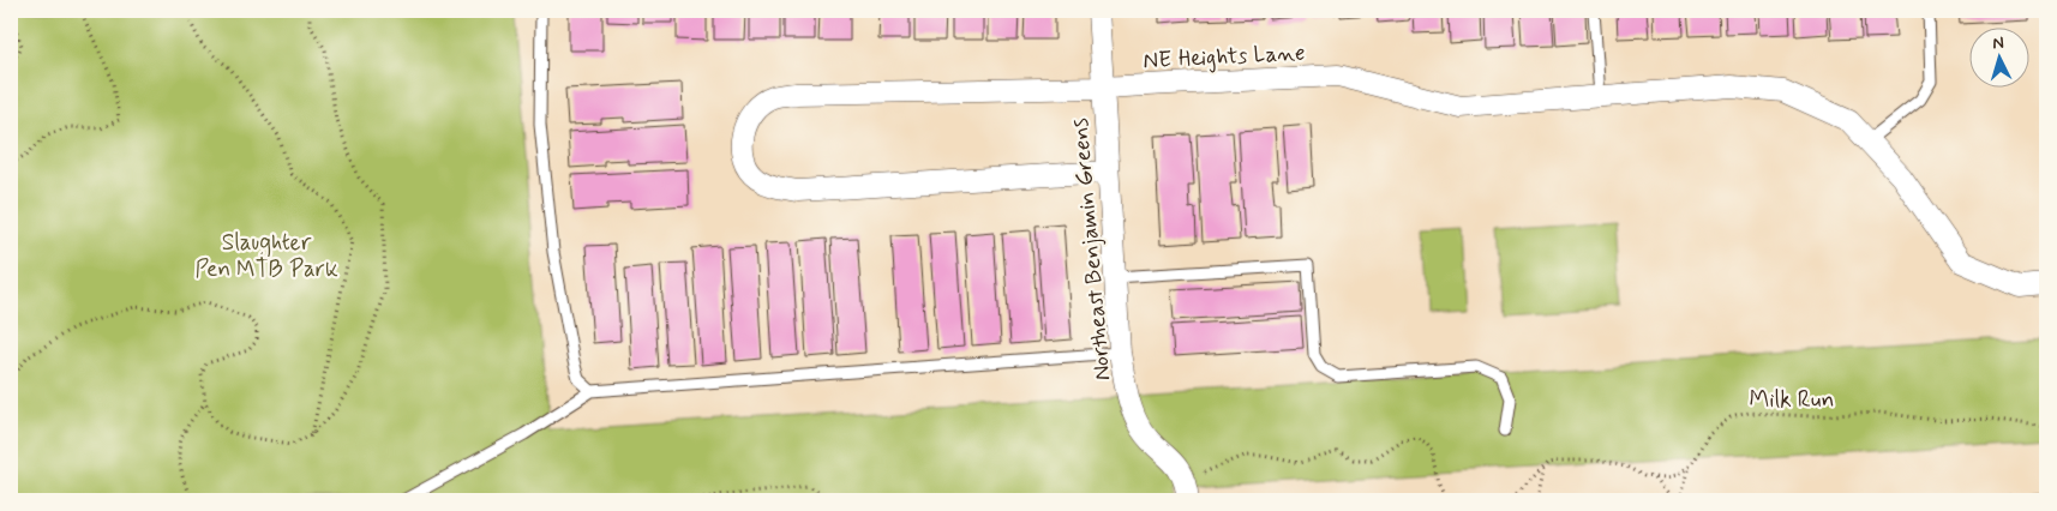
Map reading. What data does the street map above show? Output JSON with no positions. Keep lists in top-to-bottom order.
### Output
{
  "streets": {
    "street": ["NE Heights Lane", "Northeast Benjamin Greens"],
    "path": ["Milk Run"]
  },
  "crossings": [
    ["NE Heights Lane", "Northeast Benjamin Greens"]
  ],
  "parks": ["Slaughter Pen MTB Park"],
  "north": "top"
}
